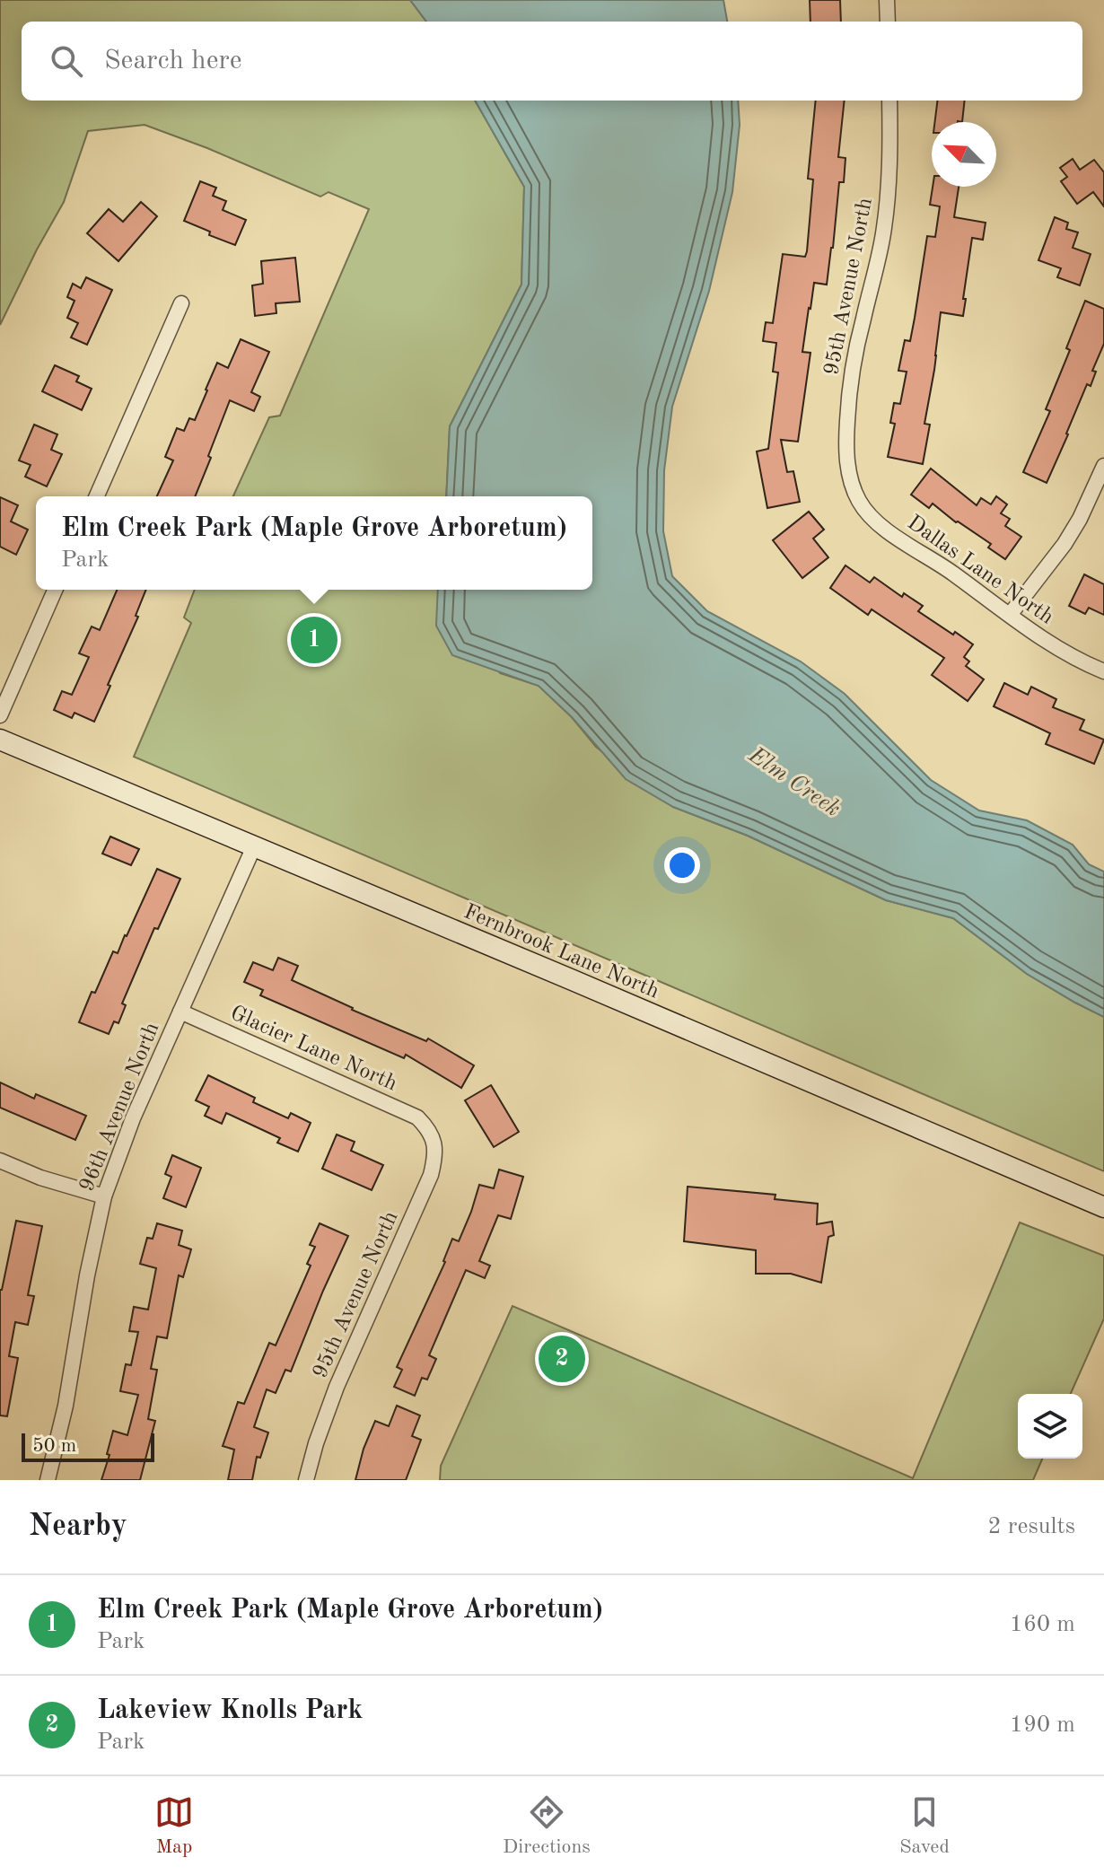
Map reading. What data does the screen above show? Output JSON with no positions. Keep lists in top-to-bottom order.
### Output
{
  "streets": {
    "street": [
      "95th Avenue North",
      "Dallas Lane North",
      "Fernbrook Lane North",
      "Glacier Lane North",
      "96th Avenue North"
    ]
  },
  "crossings": [
    ["95th Avenue North", "Dallas Lane North"],
    ["95th Avenue North", "Glacier Lane North"],
    ["Fernbrook Lane North", "96th Avenue North"],
    ["Glacier Lane North", "96th Avenue North"]
  ],
  "water": ["Elm Creek"],
  "scale_bar": "50 m",
  "north": "top left",
  "page": {
    "search": "Search here",
    "popup": ["Elm Creek Park (Maple Grove Arboretum)", "Park"],
    "pins": ["1", "2"],
    "scale": "50 m",
    "heading": ["Nearby", "2 results"],
    "list": [
      {
        "mark": "1",
        "name": "Elm Creek Park (Maple Grove Arboretum)",
        "note": "Park",
        "value": "160 m"
      },
      {
        "mark": "2",
        "name": "Lakeview Knolls Park",
        "note": "Park",
        "value": "190 m"
      }
    ],
    "nav": ["Map", "Directions", "Saved"]
  }
}
